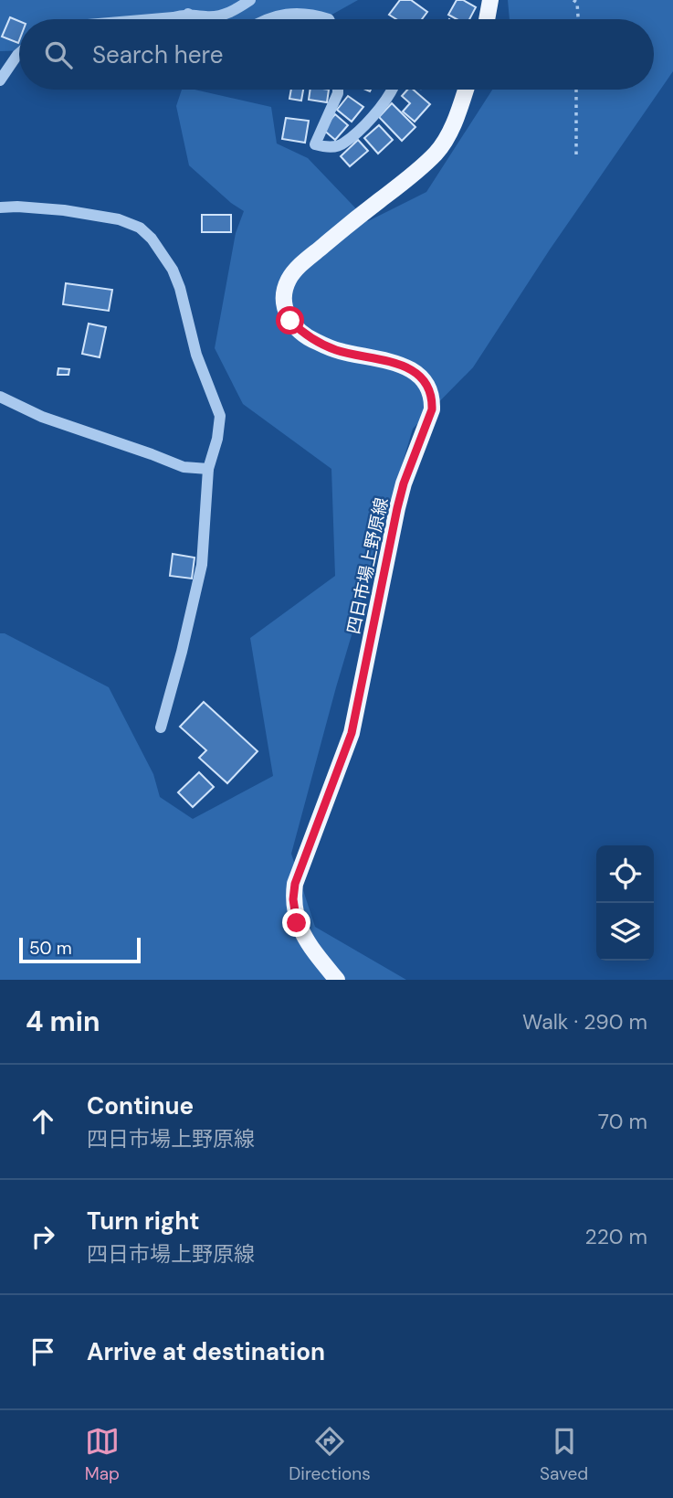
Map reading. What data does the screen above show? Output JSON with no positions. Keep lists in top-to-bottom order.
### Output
{
  "streets": {
    "main road": ["四日市場上野原線"]
  },
  "scale_bar": "50 m",
  "page": {
    "search": "Search here",
    "scale": "50 m",
    "heading": ["4 min", "Walk · 290 m"],
    "list": [
      ["Continue", "四日市場上野原線", "70 m"],
      ["Turn right", "四日市場上野原線", "220 m"],
      "Arrive at destination"
    ],
    "nav": ["Map", "Directions", "Saved"]
  }
}
